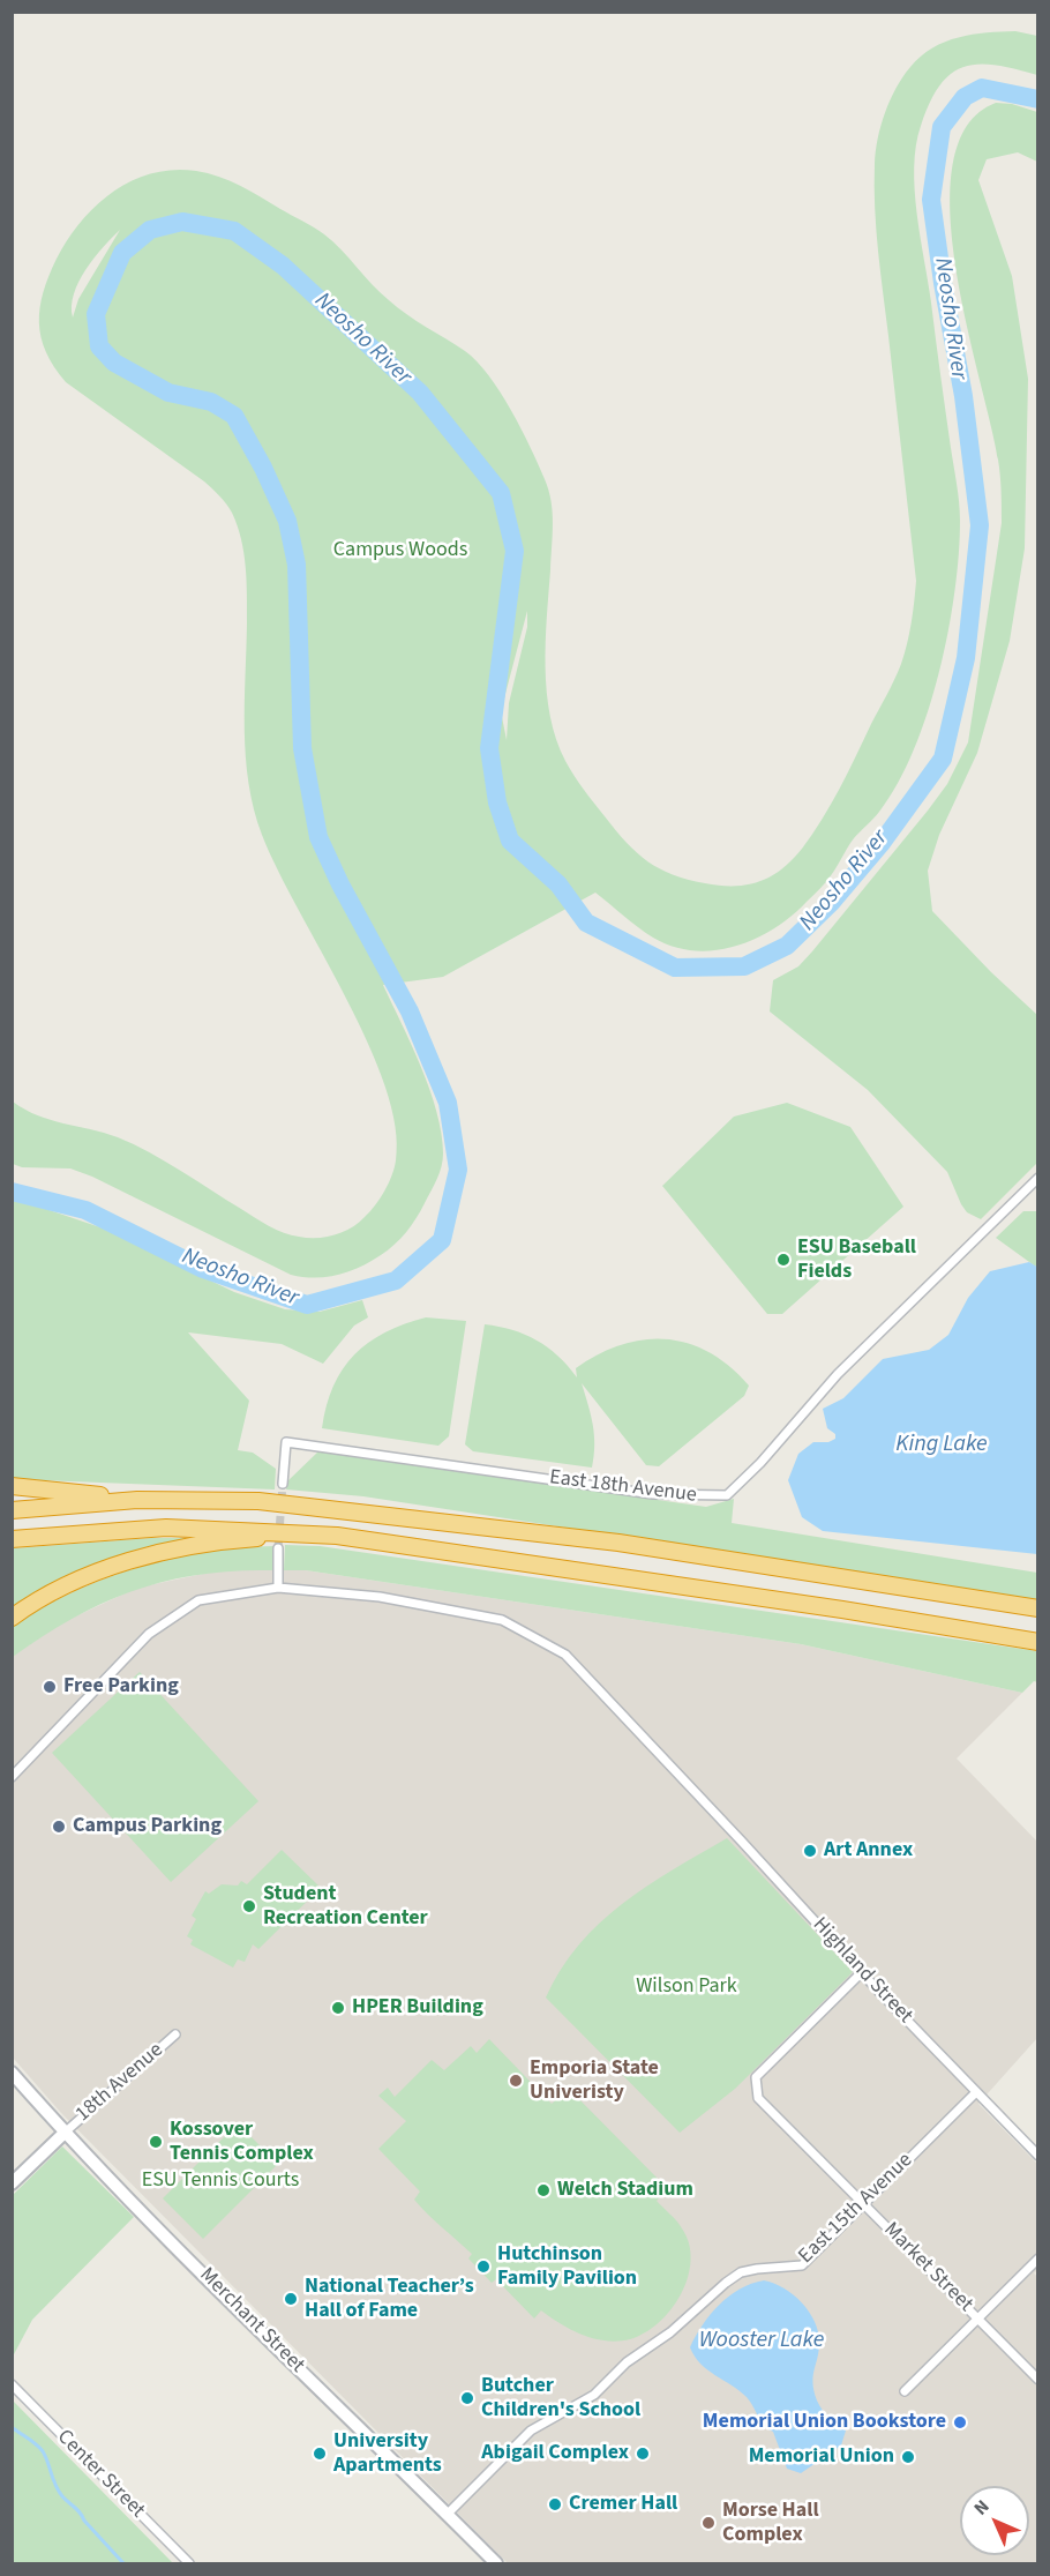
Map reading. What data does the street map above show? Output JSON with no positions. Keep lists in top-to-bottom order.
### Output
{
  "streets": {
    "main road": ["Merchant Street"],
    "street": [
      "East 18th Avenue",
      "Highland Street",
      "18th Avenue",
      "East 15th Avenue",
      "Market Street",
      "Center Street"
    ]
  },
  "crossings": [
    ["Highland Street", "East 15th Avenue"],
    ["Highland Street", "Market Street"],
    ["18th Avenue", "Merchant Street"],
    ["East 15th Avenue", "Market Street"],
    ["East 15th Avenue", "Merchant Street"]
  ],
  "water": ["Neosho River", "King Lake", "Wooster Lake"],
  "parks": ["Campus Woods", "Wilson Park", "ESU Tennis Courts"],
  "places": [
    "ESU Baseball Fields",
    "Free Parking",
    "Campus Parking",
    "Art Annex",
    "Student Recreation Center",
    "HPER Building",
    "Emporia State Univeristy",
    "Kossover Tennis Complex",
    "Welch Stadium",
    "Hutchinson Family Pavilion",
    "National Teacher’s Hall of Fame",
    "Butcher Children's School",
    "Memorial Union Bookstore",
    "University Apartments",
    "Abigail Complex",
    "Memorial Union",
    "Cremer Hall",
    "Morse Hall Complex"
  ],
  "north": "top left"
}
